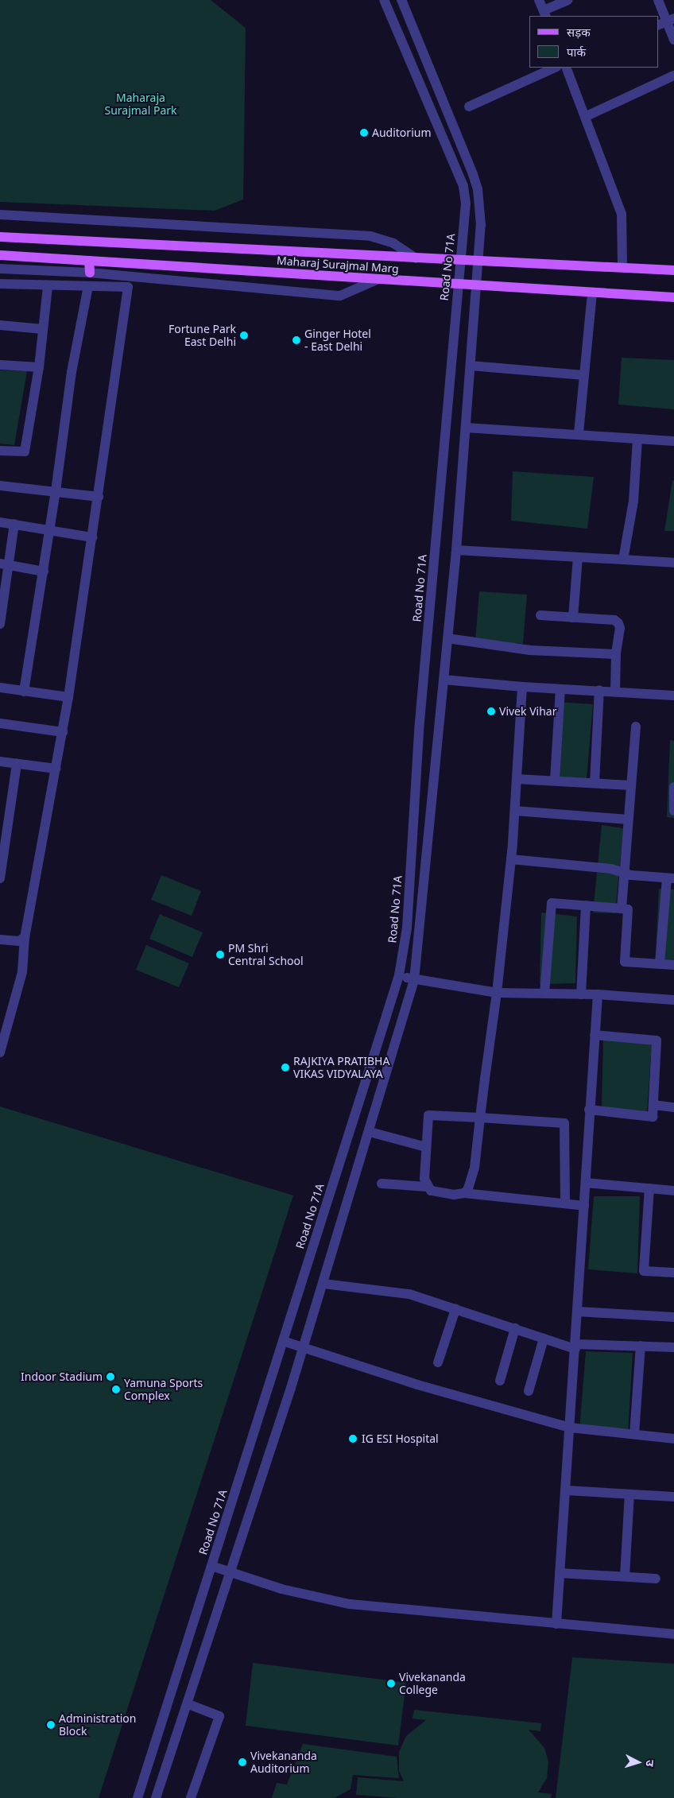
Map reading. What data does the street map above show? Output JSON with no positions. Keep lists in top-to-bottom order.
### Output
{
  "streets": {
    "main road": ["Maharaj Surajmal Marg"],
    "street": ["Road No 71A"]
  },
  "crossings": [
    ["Maharaj Surajmal Marg", "Road No 71A"]
  ],
  "parks": ["Maharaja Surajmal Park"],
  "places": [
    "Auditorium",
    "Fortune Park East Delhi",
    "Ginger Hotel - East Delhi",
    "Vivek Vihar",
    "PM Shri Central School",
    "RAJKIYA PRATIBHA VIKAS VIDYALAYA",
    "Indoor Stadium",
    "Yamuna Sports Complex",
    "IG ESI Hospital",
    "Vivekananda College",
    "Administration Block",
    "Vivekananda Auditorium"
  ],
  "legend": ["सड़क", "पार्क"],
  "north": "right"
}
